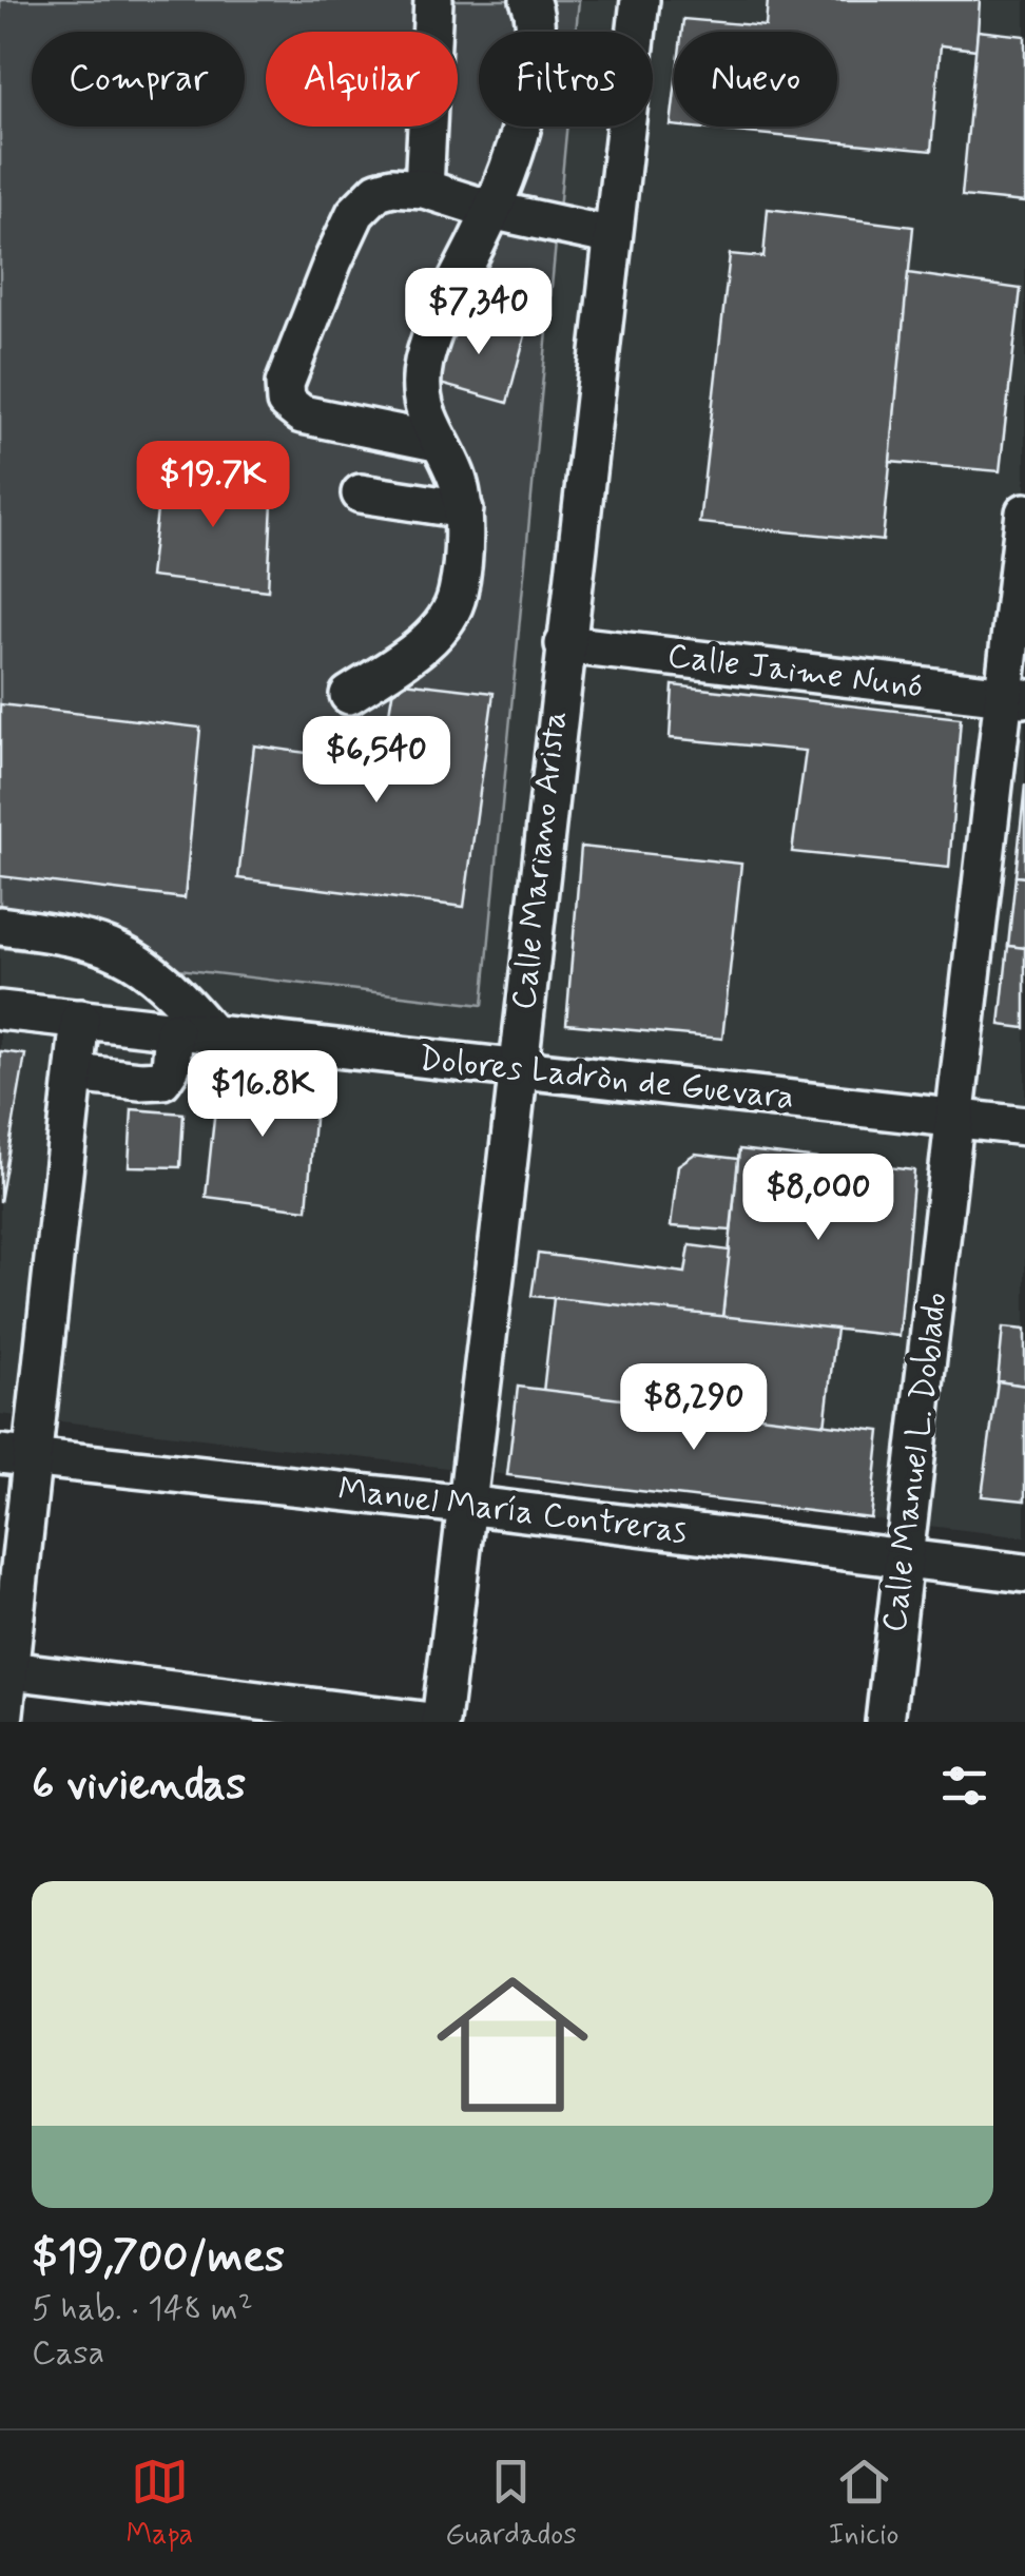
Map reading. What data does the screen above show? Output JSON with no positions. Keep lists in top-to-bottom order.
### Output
{
  "streets": {
    "street": [
      "Calle Jaime Nunó",
      "Calle Mariano Arista",
      "Dolores Ladròn de Guevara",
      "Calle Manuel L. Doblado",
      "Manuel María Contreras"
    ]
  },
  "crossings": [
    ["Calle Jaime Nunó", "Calle Mariano Arista"],
    ["Calle Jaime Nunó", "Calle Manuel L. Doblado"],
    ["Calle Mariano Arista", "Dolores Ladròn de Guevara"],
    ["Calle Mariano Arista", "Manuel María Contreras"],
    ["Dolores Ladròn de Guevara", "Calle Manuel L. Doblado"],
    ["Calle Manuel L. Doblado", "Manuel María Contreras"]
  ],
  "page": {
    "chip": [
      "Comprar",
      "Alquilar",
      "Filtros",
      "Nuevo"
    ],
    "price": [
      "$7,340",
      "$19.7K",
      "$6,540",
      "$16.8K",
      "$8,000",
      "$8,290"
    ],
    "heading": "6 viviendas",
    "list": [
      {
        "name": "$19,700/mes",
        "note": "5 hab. · 148 m² · Casa"
      }
    ],
    "tabs": ["Mapa", "Guardados", "Inicio"]
  }
}
